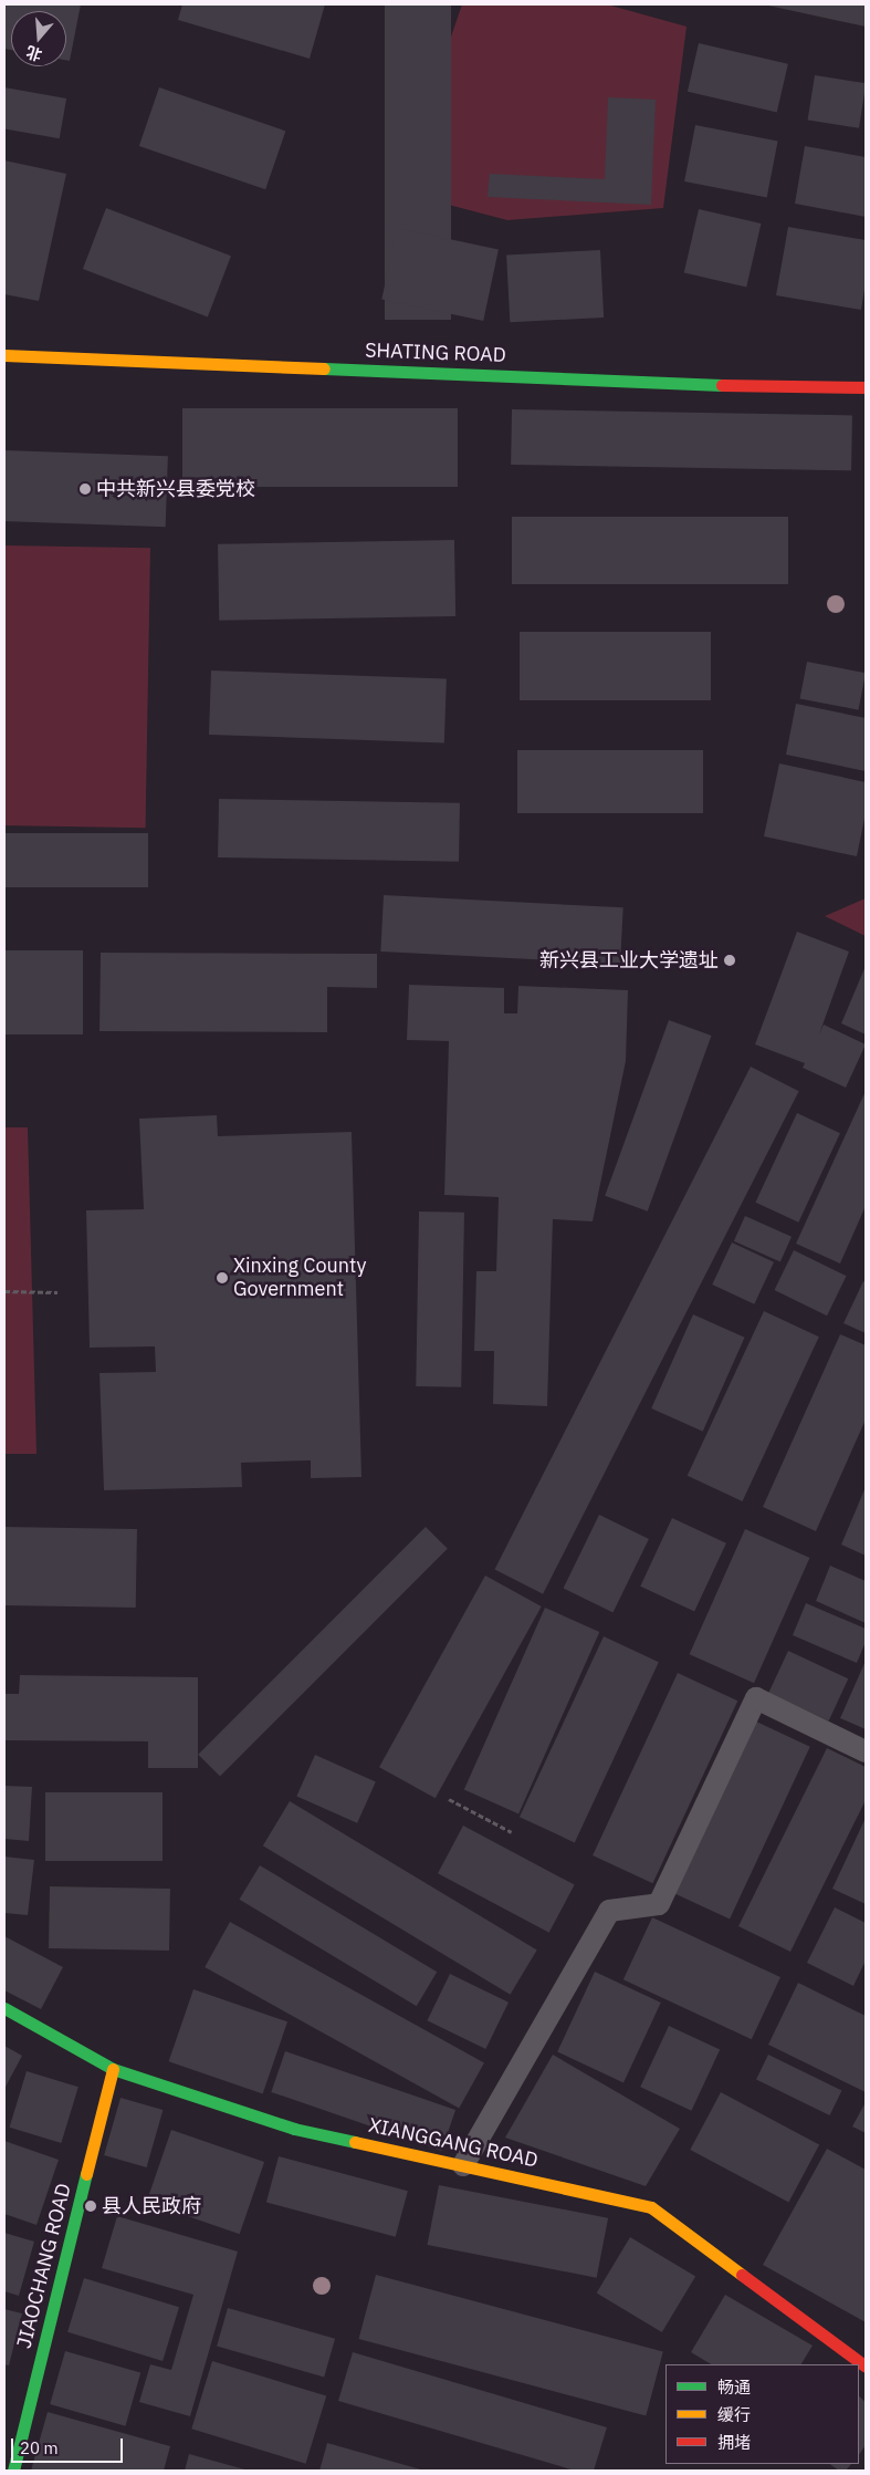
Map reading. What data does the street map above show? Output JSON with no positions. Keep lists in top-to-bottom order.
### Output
{
  "streets": {
    "street": ["SHATING ROAD", "XIANGGANG ROAD", "JIAOCHANG ROAD"]
  },
  "crossings": [
    ["XIANGGANG ROAD", "JIAOCHANG ROAD"]
  ],
  "places": [
    "中共新兴县委党校",
    "新兴县工业大学遗址",
    "Xinxing County Government",
    "县人民政府"
  ],
  "legend": ["畅通", "缓行", "拥堵"],
  "scale_bar": "20 m",
  "north": "bottom"
}
